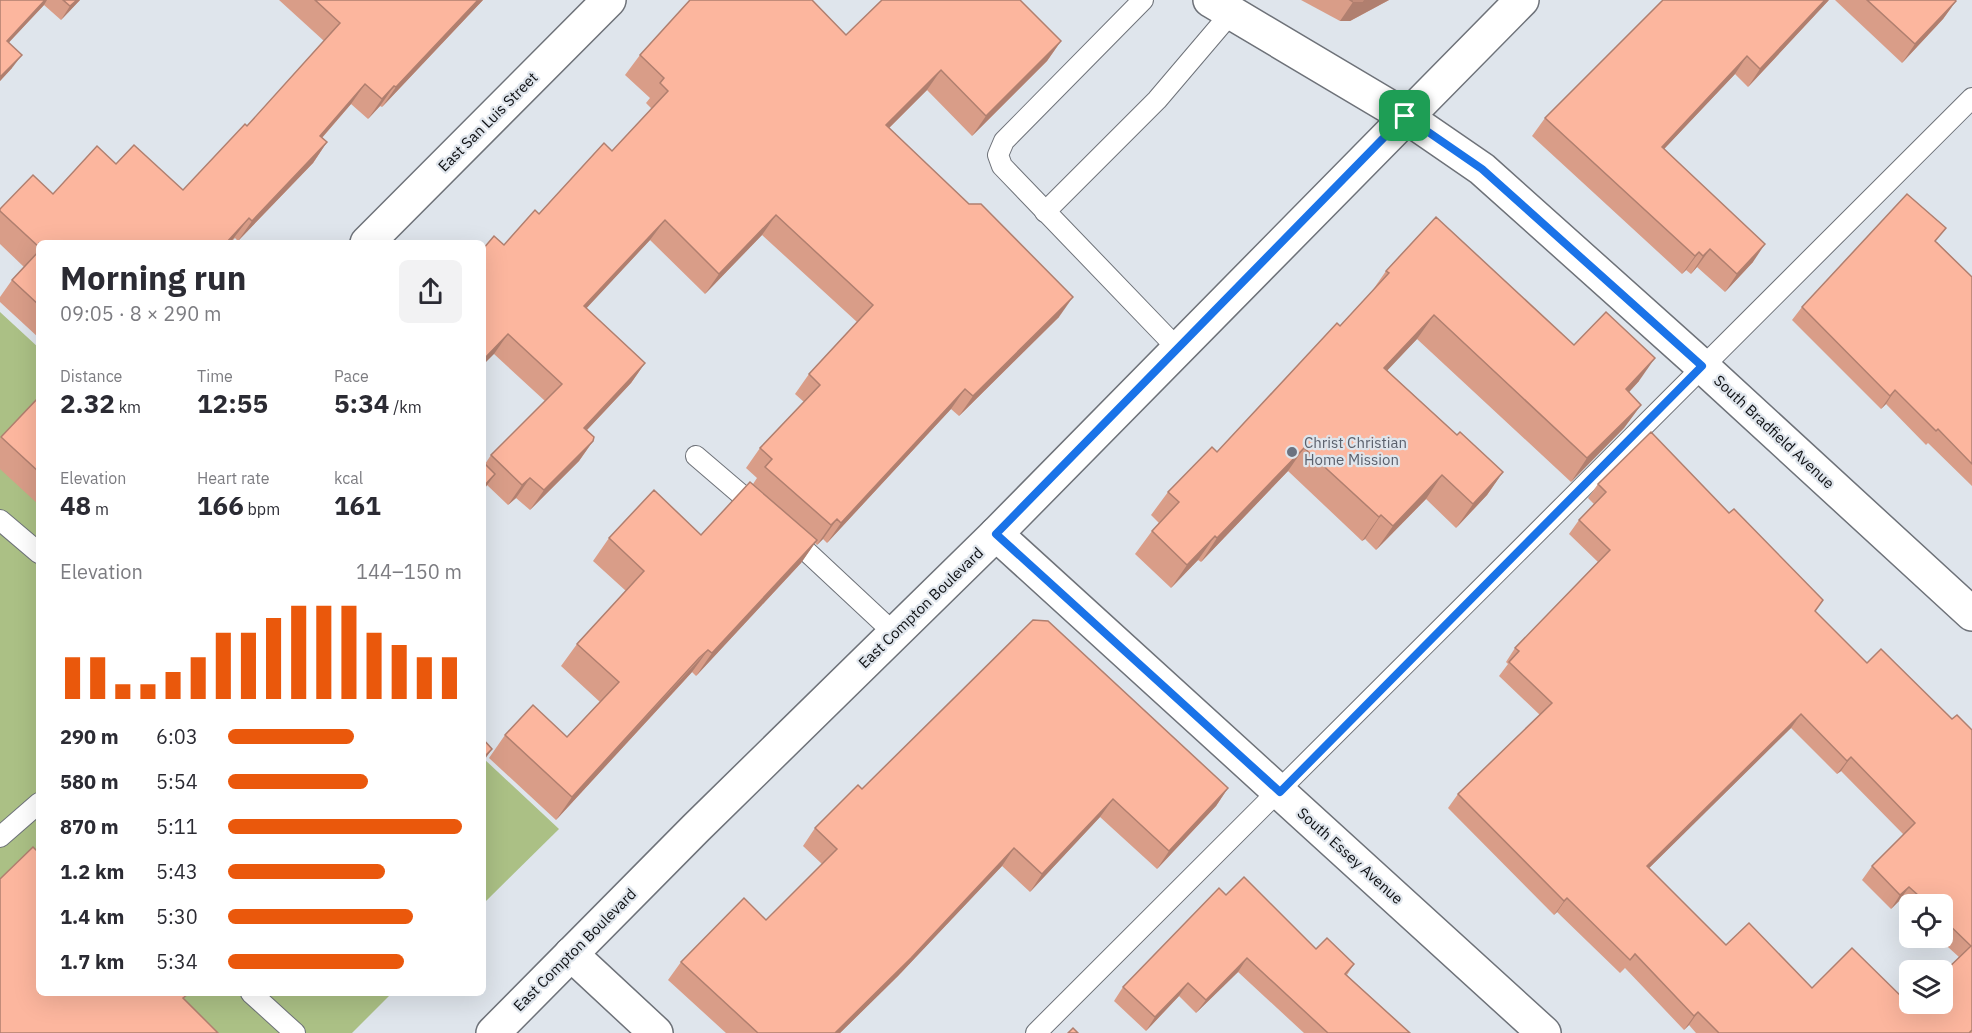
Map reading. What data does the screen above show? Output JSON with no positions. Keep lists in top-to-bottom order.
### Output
{
  "streets": {
    "street": [
      "East San Luis Street",
      "South Bradfield Avenue",
      "East Compton Boulevard",
      "South Essey Avenue"
    ]
  },
  "crossings": [
    ["South Bradfield Avenue", "East Compton Boulevard"],
    ["East Compton Boulevard", "South Essey Avenue"]
  ],
  "places": ["Christ Christian Home Mission"],
  "page": {
    "heading": ["Morning run", "09:05 · 8 × 290 m"],
    "stats": [
      ["Distance", "2.32 km"],
      ["Time", "12:55"],
      ["Pace", "5:34 /km"],
      ["Elevation", "48 m"],
      ["Heart rate", "166 bpm"],
      ["kcal", "161"]
    ],
    "chart": ["Elevation", "144–150 m"],
    "list": [
      {
        "name": "290 m",
        "note": "6:03"
      },
      {
        "name": "580 m",
        "note": "5:54"
      },
      {
        "name": "870 m",
        "note": "5:11"
      },
      {
        "name": "1.2 km",
        "note": "5:43"
      },
      {
        "name": "1.4 km",
        "note": "5:30"
      },
      {
        "name": "1.7 km",
        "note": "5:34"
      }
    ]
  }
}
